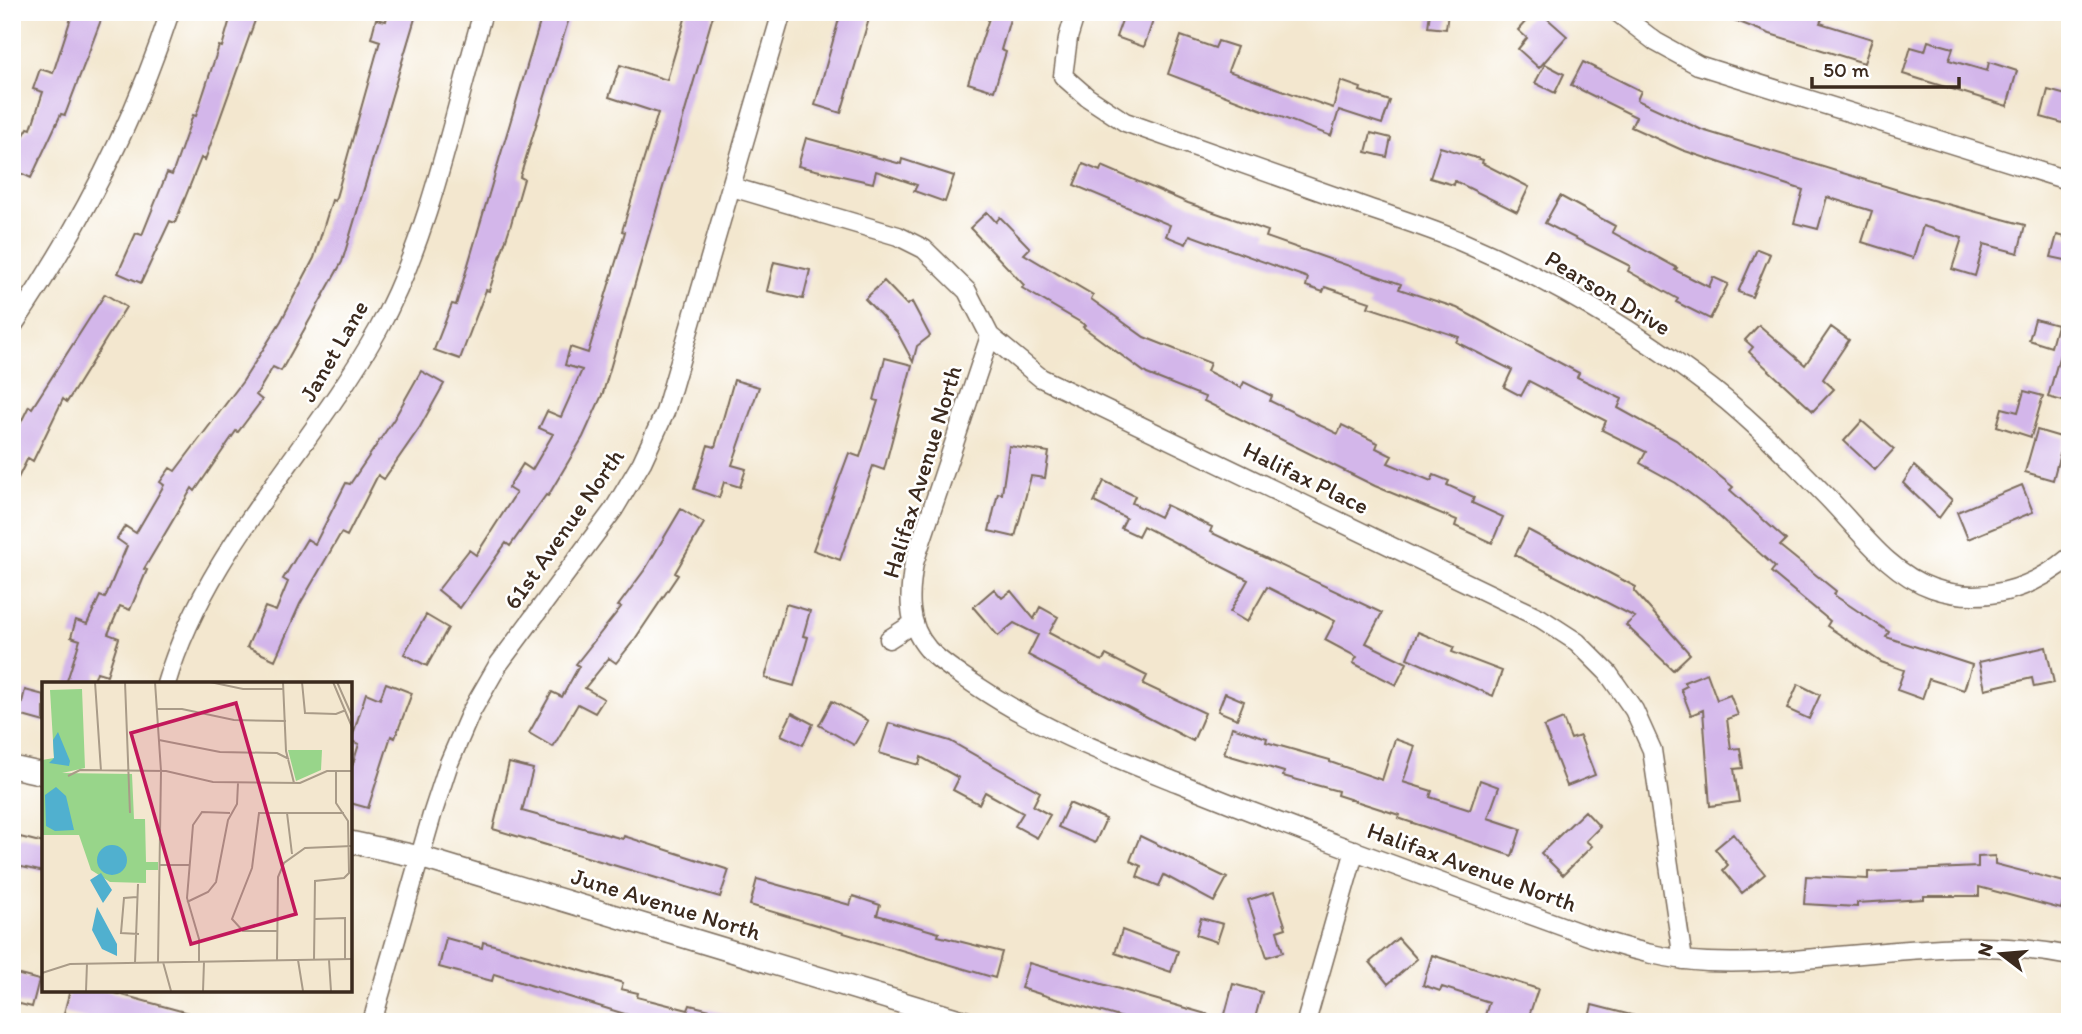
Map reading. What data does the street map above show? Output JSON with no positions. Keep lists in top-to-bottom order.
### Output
{
  "streets": {
    "street": [
      "Pearson Drive",
      "Janet Lane",
      "Halifax Avenue North",
      "Halifax Place",
      "61st Avenue North",
      "June Avenue North"
    ]
  },
  "crossings": [
    ["Halifax Avenue North", "Halifax Place"],
    ["Halifax Place", "61st Avenue North"],
    ["61st Avenue North", "June Avenue North"]
  ],
  "scale_bar": "50 m",
  "north": "left"
}
